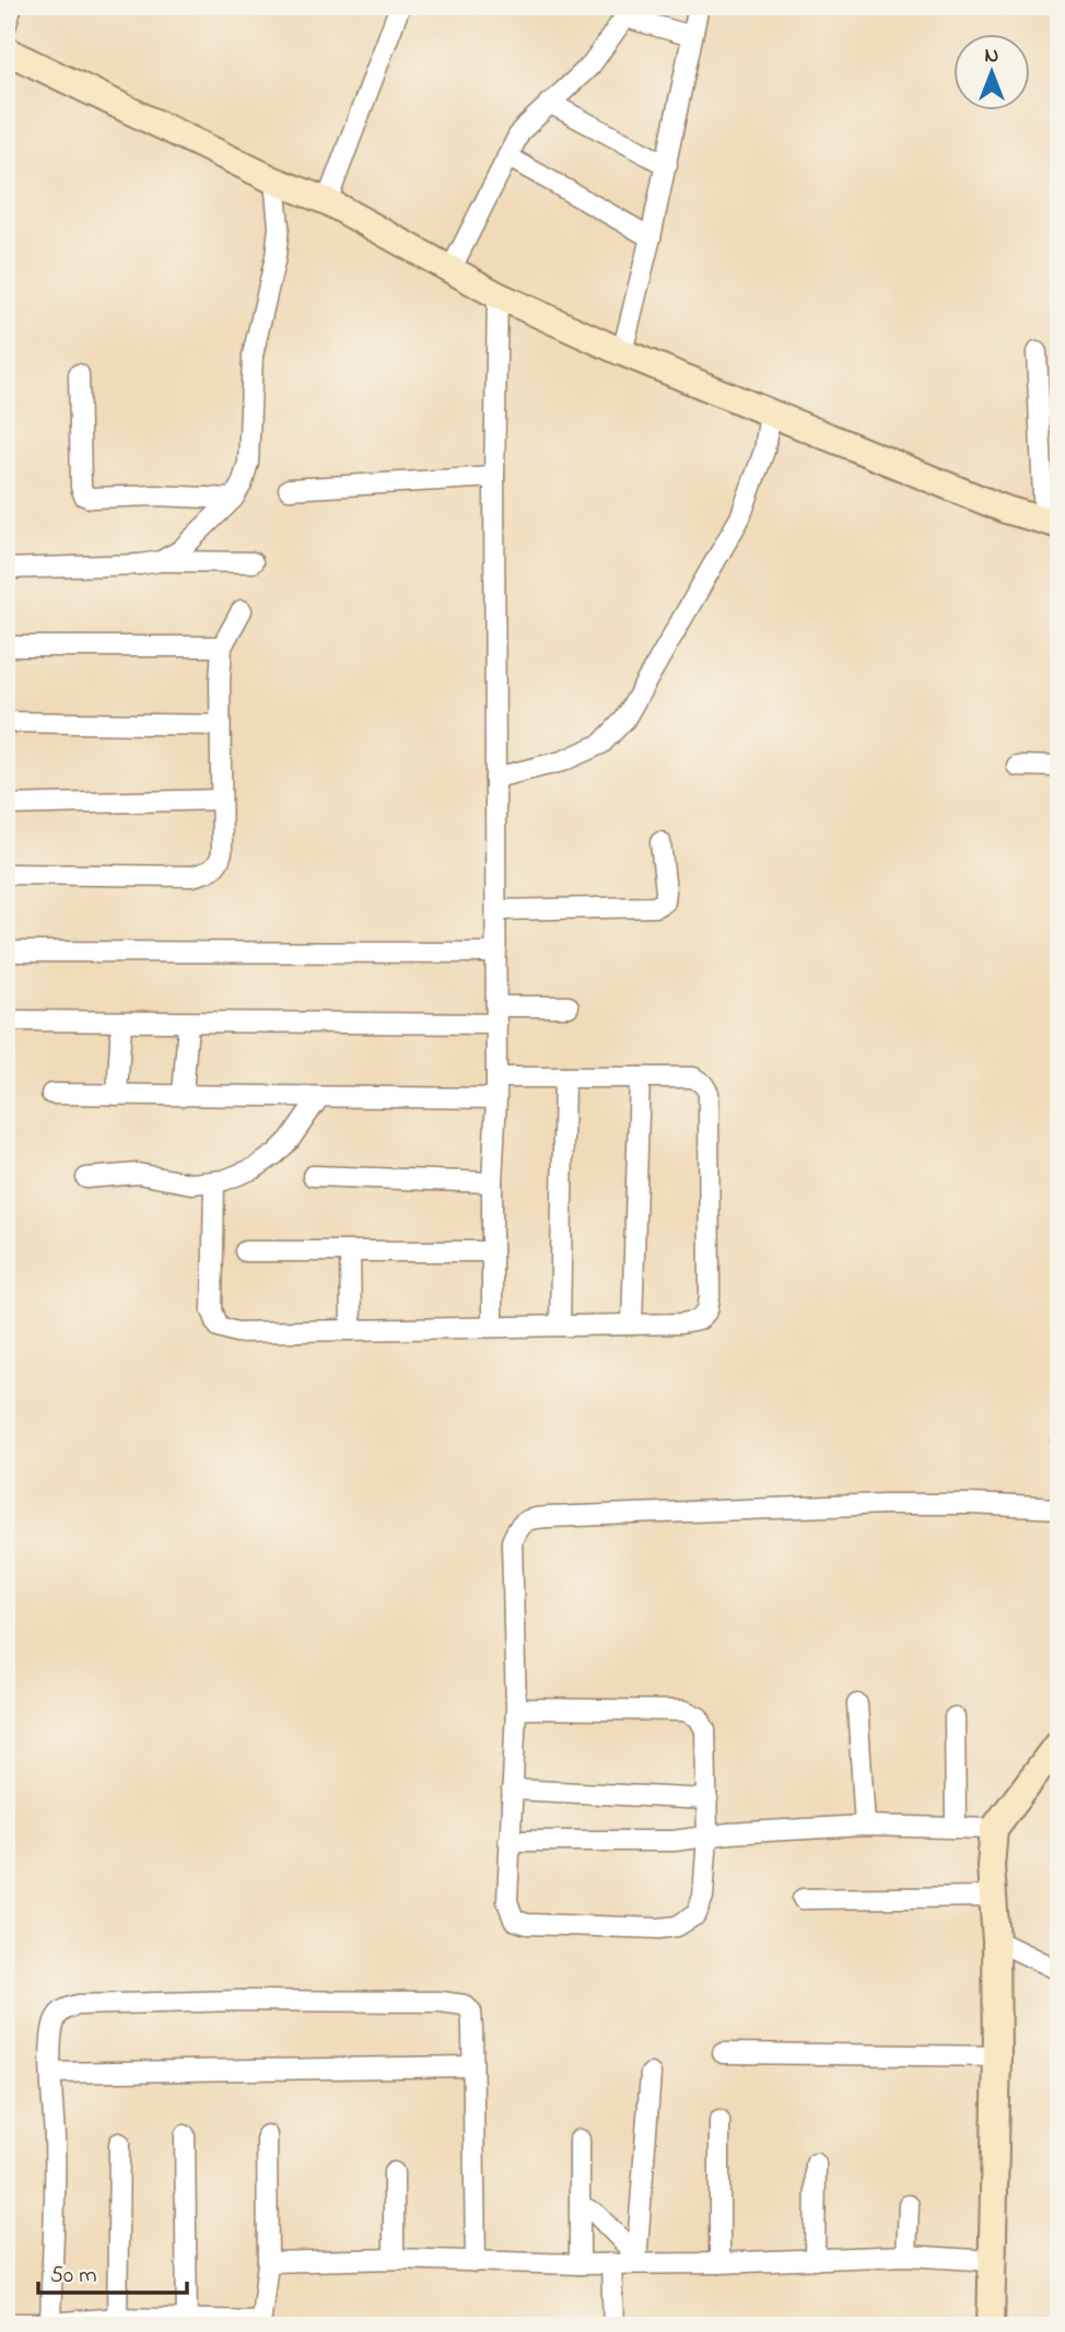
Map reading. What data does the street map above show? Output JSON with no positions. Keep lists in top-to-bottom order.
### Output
{
  "scale_bar": "50 m",
  "north": "top"
}
